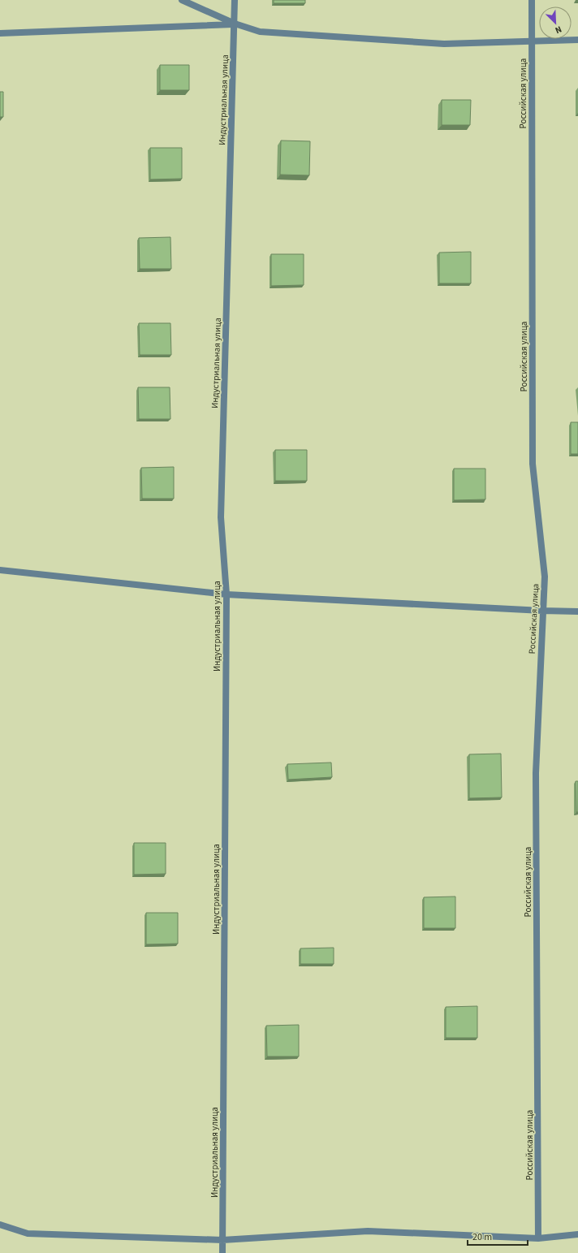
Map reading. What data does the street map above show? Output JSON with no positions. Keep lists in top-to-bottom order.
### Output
{
  "streets": {
    "street": ["Российская улица", "Индустриальная улица"]
  },
  "scale_bar": "20 m",
  "north": "bottom right"
}
